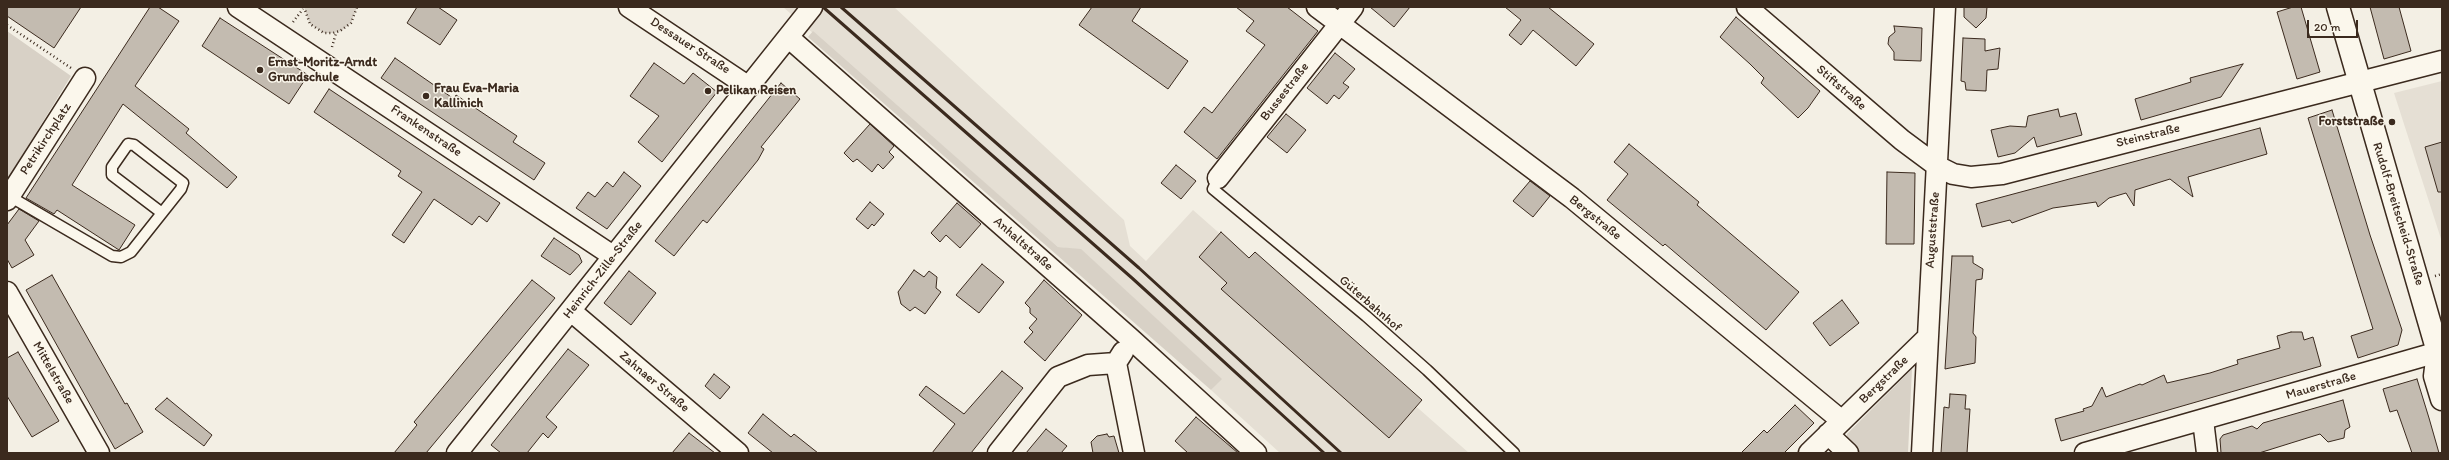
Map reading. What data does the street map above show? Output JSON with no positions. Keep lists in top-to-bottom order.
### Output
{
  "streets": {
    "street": [
      "Dessauer Straße",
      "Stiftstraße",
      "Bussestraße",
      "Frankenstraße",
      "Steinstraße",
      "Petrikirchplatz",
      "Rudolf-Breitscheid-Straße",
      "Bergstraße",
      "Auguststraße",
      "Anhaltstraße",
      "Heinrich-Zille-Straße",
      "Mittelstraße",
      "Zahnaer Straße",
      "Mauerstraße"
    ],
    "lane": ["Güterbahnhof"]
  },
  "crossings": [
    ["Dessauer Straße", "Heinrich-Zille-Straße"],
    ["Stiftstraße", "Steinstraße"],
    ["Stiftstraße", "Auguststraße"],
    ["Bussestraße", "Bergstraße"],
    ["Bussestraße", "Güterbahnhof"],
    ["Frankenstraße", "Heinrich-Zille-Straße"],
    ["Steinstraße", "Rudolf-Breitscheid-Straße"],
    ["Steinstraße", "Auguststraße"],
    ["Rudolf-Breitscheid-Straße", "Mauerstraße"],
    ["Bergstraße", "Auguststraße"],
    ["Anhaltstraße", "Heinrich-Zille-Straße"],
    ["Heinrich-Zille-Straße", "Zahnaer Straße"]
  ],
  "places": [
    "Ernst-Moritz-Arndt Grundschule",
    "Pelikan Reisen",
    "Frau Eva-Maria Kallinich",
    "Forststraße"
  ],
  "scale_bar": "20 m"
}
